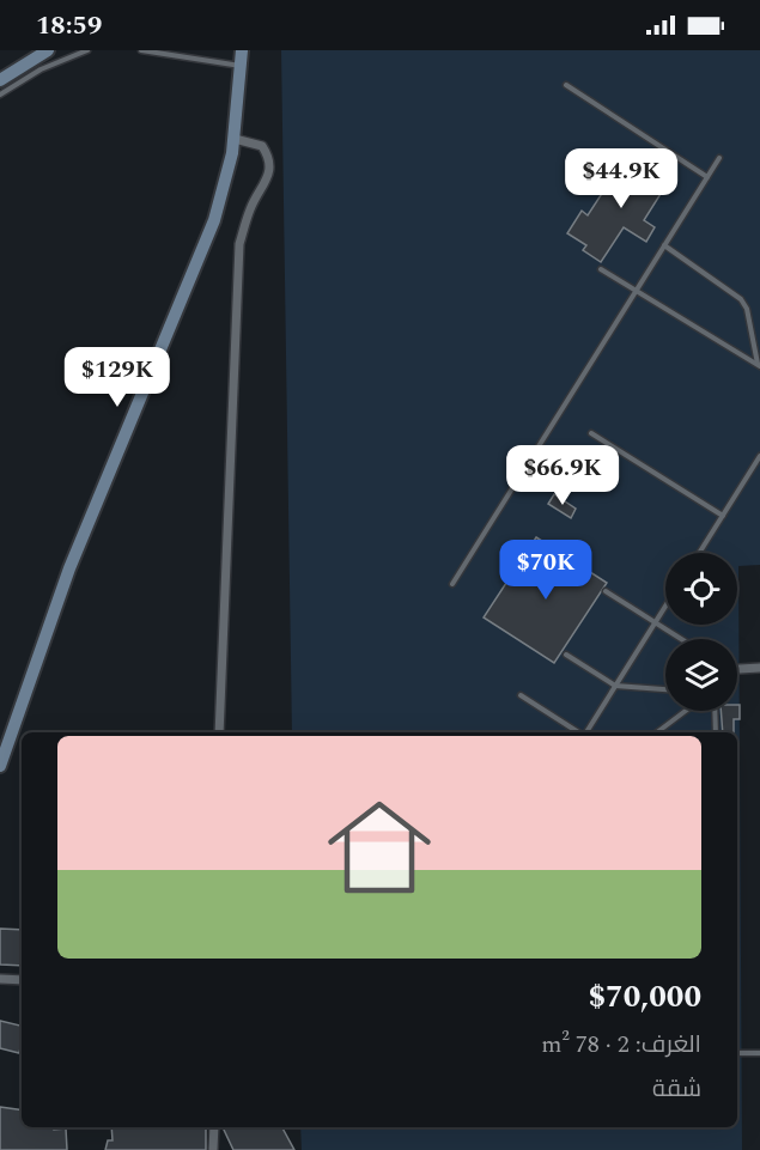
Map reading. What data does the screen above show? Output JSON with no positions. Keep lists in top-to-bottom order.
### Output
{
  "page": {
    "status": "18:59",
    "price": [
      "$44.9K",
      "$129K",
      "$66.9K",
      "$70K"
    ],
    "list": [
      {
        "name": "$70,000",
        "note": "الغرف: 2 · 78 m² · شقة"
      }
    ]
  }
}
